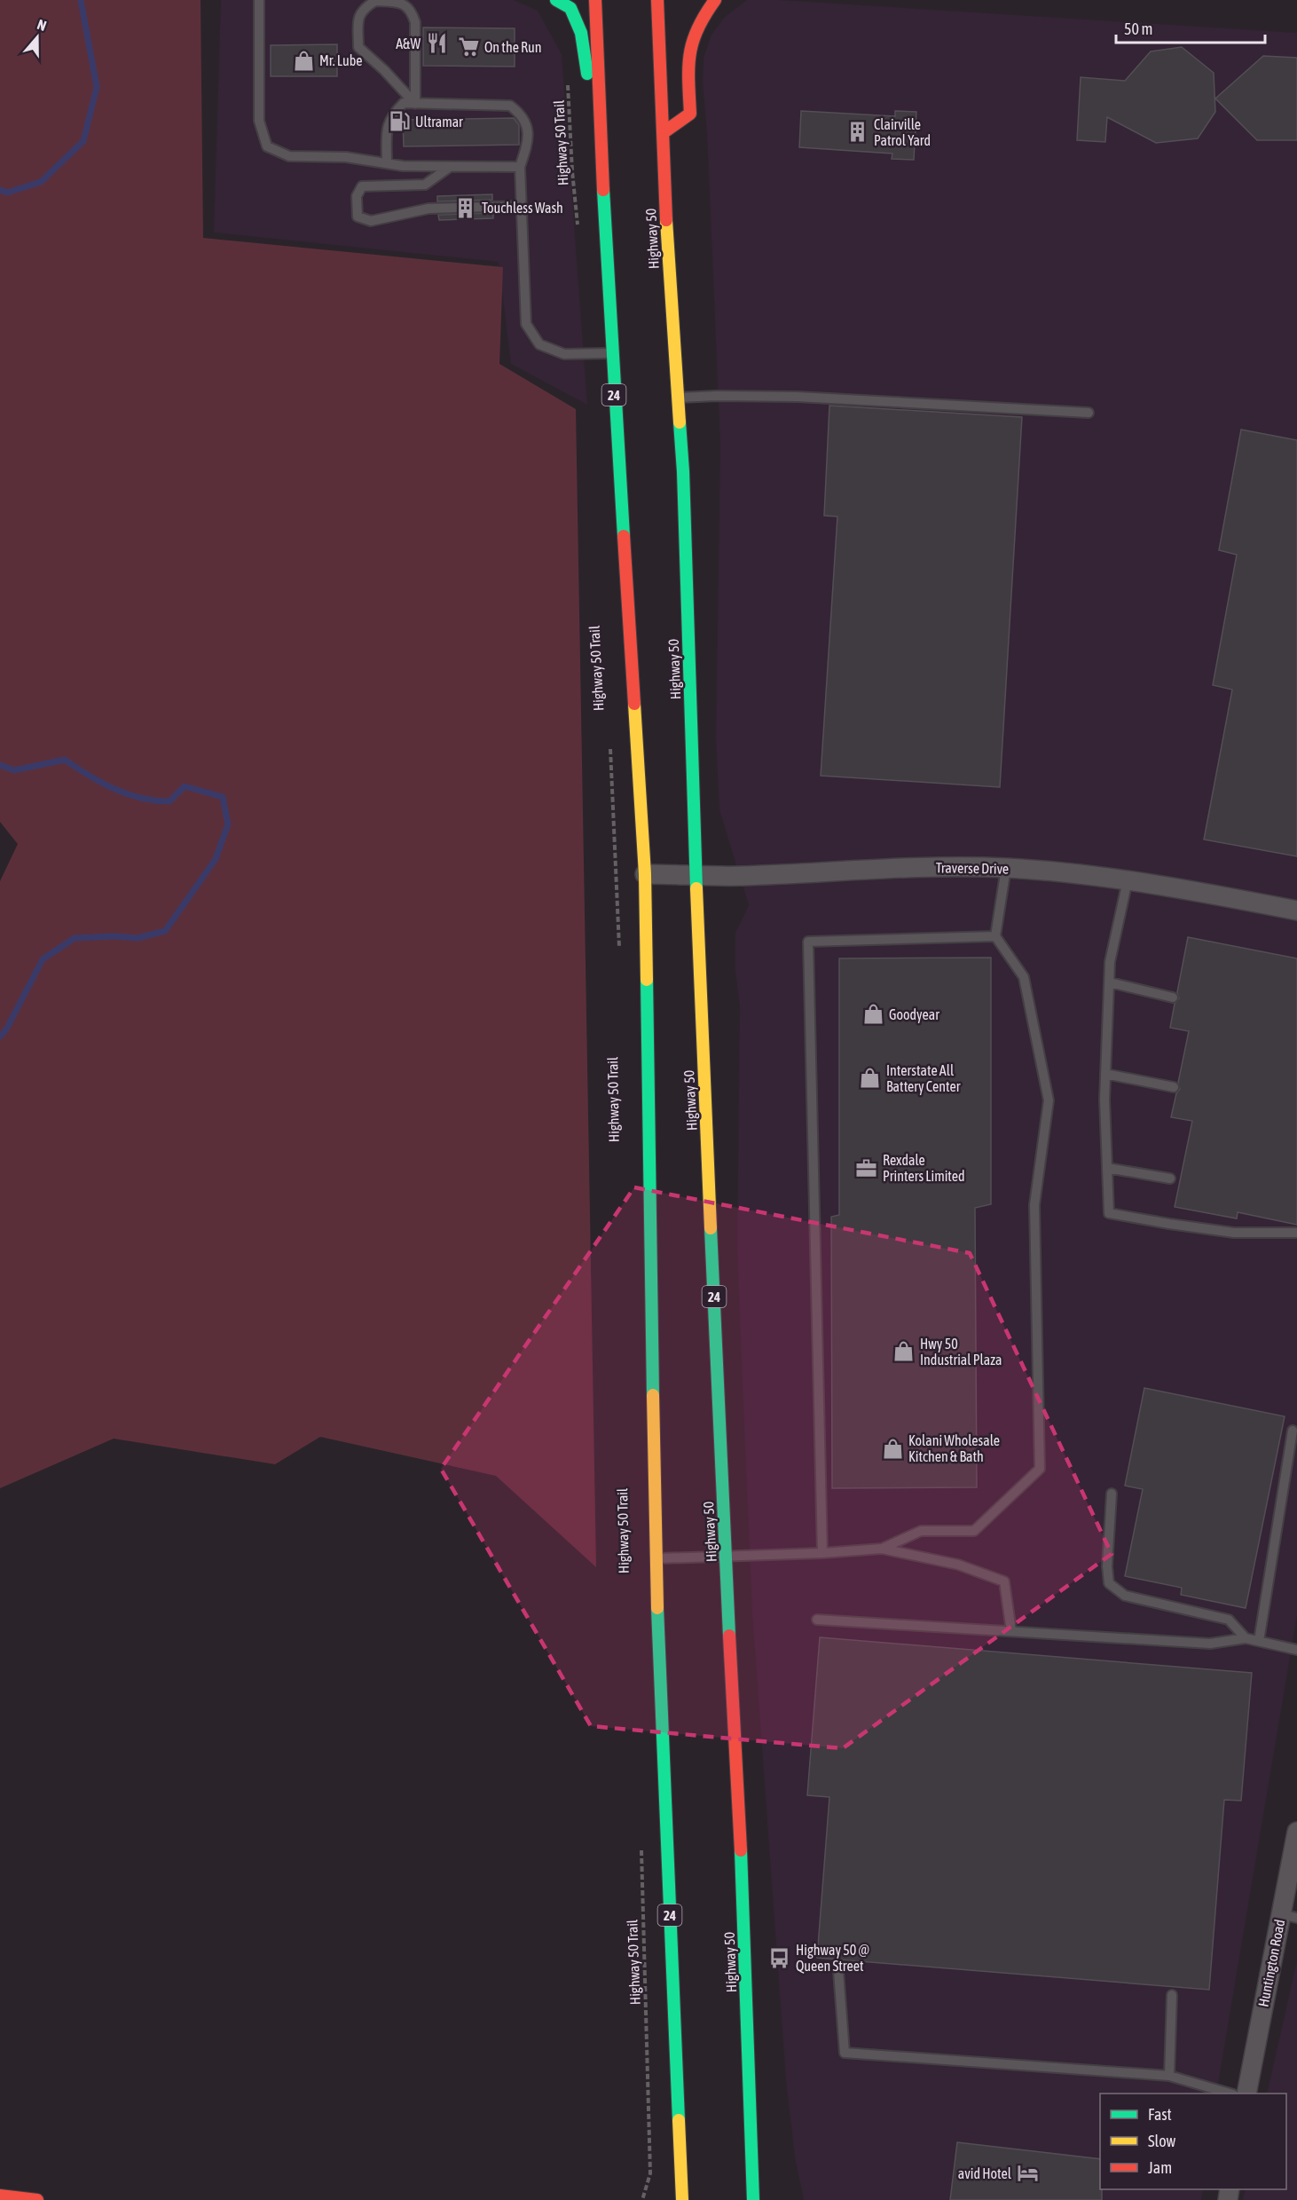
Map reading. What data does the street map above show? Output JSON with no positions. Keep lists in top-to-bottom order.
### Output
{
  "streets": {
    "main road": ["Highway 50", "24"],
    "street": ["Traverse Drive", "Huntington Road"],
    "path": ["Highway 50 Trail"]
  },
  "crossings": [
    ["Highway 50", "Traverse Drive"],
    ["24", "Traverse Drive"]
  ],
  "places": {
    "restaurant": ["A&W"],
    "supermarket": ["On the Run"],
    "shop": [
      "Mr. Lube",
      "Goodyear",
      "Interstate All Battery Center",
      "Hwy 50 Industrial Plaza",
      "Kolani Wholesale Kitchen & Bath"
    ],
    "fuel station": ["Ultramar"],
    "building": ["Clairville Patrol Yard", "Touchless Wash"],
    "office": ["Rexdale Printers Limited"],
    "bus stop": ["Highway 50 @ Queen Street"],
    "hotel": ["avid Hotel"]
  },
  "legend": ["Fast", "Slow", "Jam"],
  "scale_bar": "50 m",
  "north": "top"
}
